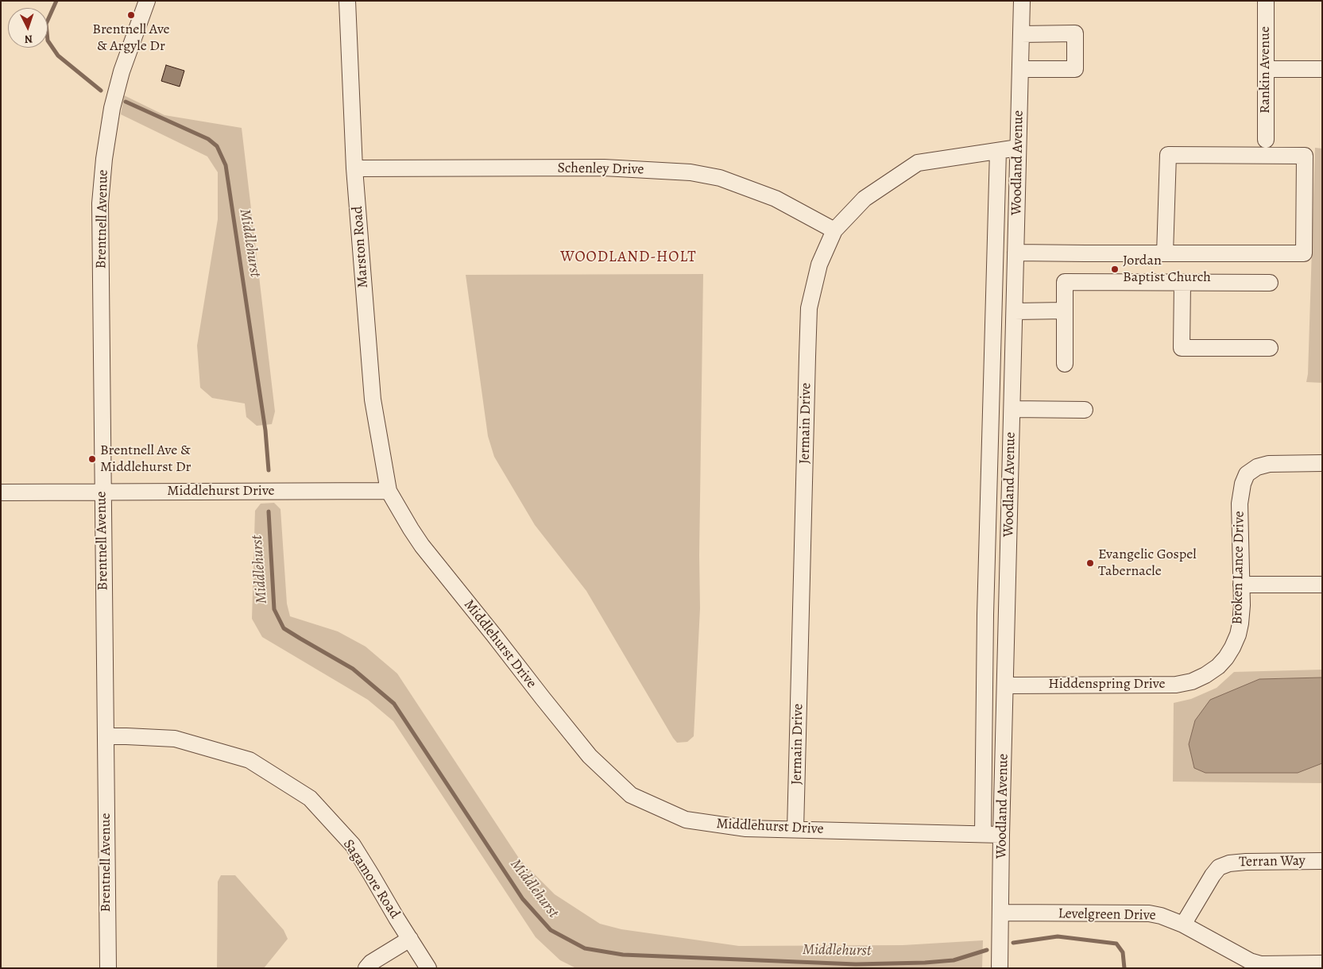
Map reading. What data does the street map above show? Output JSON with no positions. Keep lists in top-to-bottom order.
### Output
{
  "streets": {
    "street": [
      "Rankin Avenue",
      "Woodland Avenue",
      "Schenley Drive",
      "Brentnell Avenue",
      "Marston Road",
      "Jermain Drive",
      "Middlehurst Drive",
      "Broken Lance Drive",
      "Hiddenspring Drive",
      "Terran Way",
      "Sagamore Road",
      "Levelgreen Drive"
    ]
  },
  "crossings": [
    ["Woodland Avenue", "Jermain Drive"],
    ["Woodland Avenue", "Middlehurst Drive"],
    ["Woodland Avenue", "Hiddenspring Drive"],
    ["Woodland Avenue", "Levelgreen Drive"],
    ["Schenley Drive", "Marston Road"],
    ["Schenley Drive", "Jermain Drive"],
    ["Brentnell Avenue", "Middlehurst Drive"],
    ["Brentnell Avenue", "Sagamore Road"],
    ["Marston Road", "Middlehurst Drive"],
    ["Jermain Drive", "Middlehurst Drive"],
    ["Broken Lance Drive", "Hiddenspring Drive"],
    ["Terran Way", "Levelgreen Drive"]
  ],
  "districts": ["WOODLAND-HOLT"],
  "water": ["Middlehurst"],
  "places": [
    "Brentnell Ave & Argyle Dr",
    "Jordan Baptist Church",
    "Brentnell Ave & Middlehurst Dr",
    "Evangelic Gospel Tabernacle"
  ],
  "north": "bottom"
}
